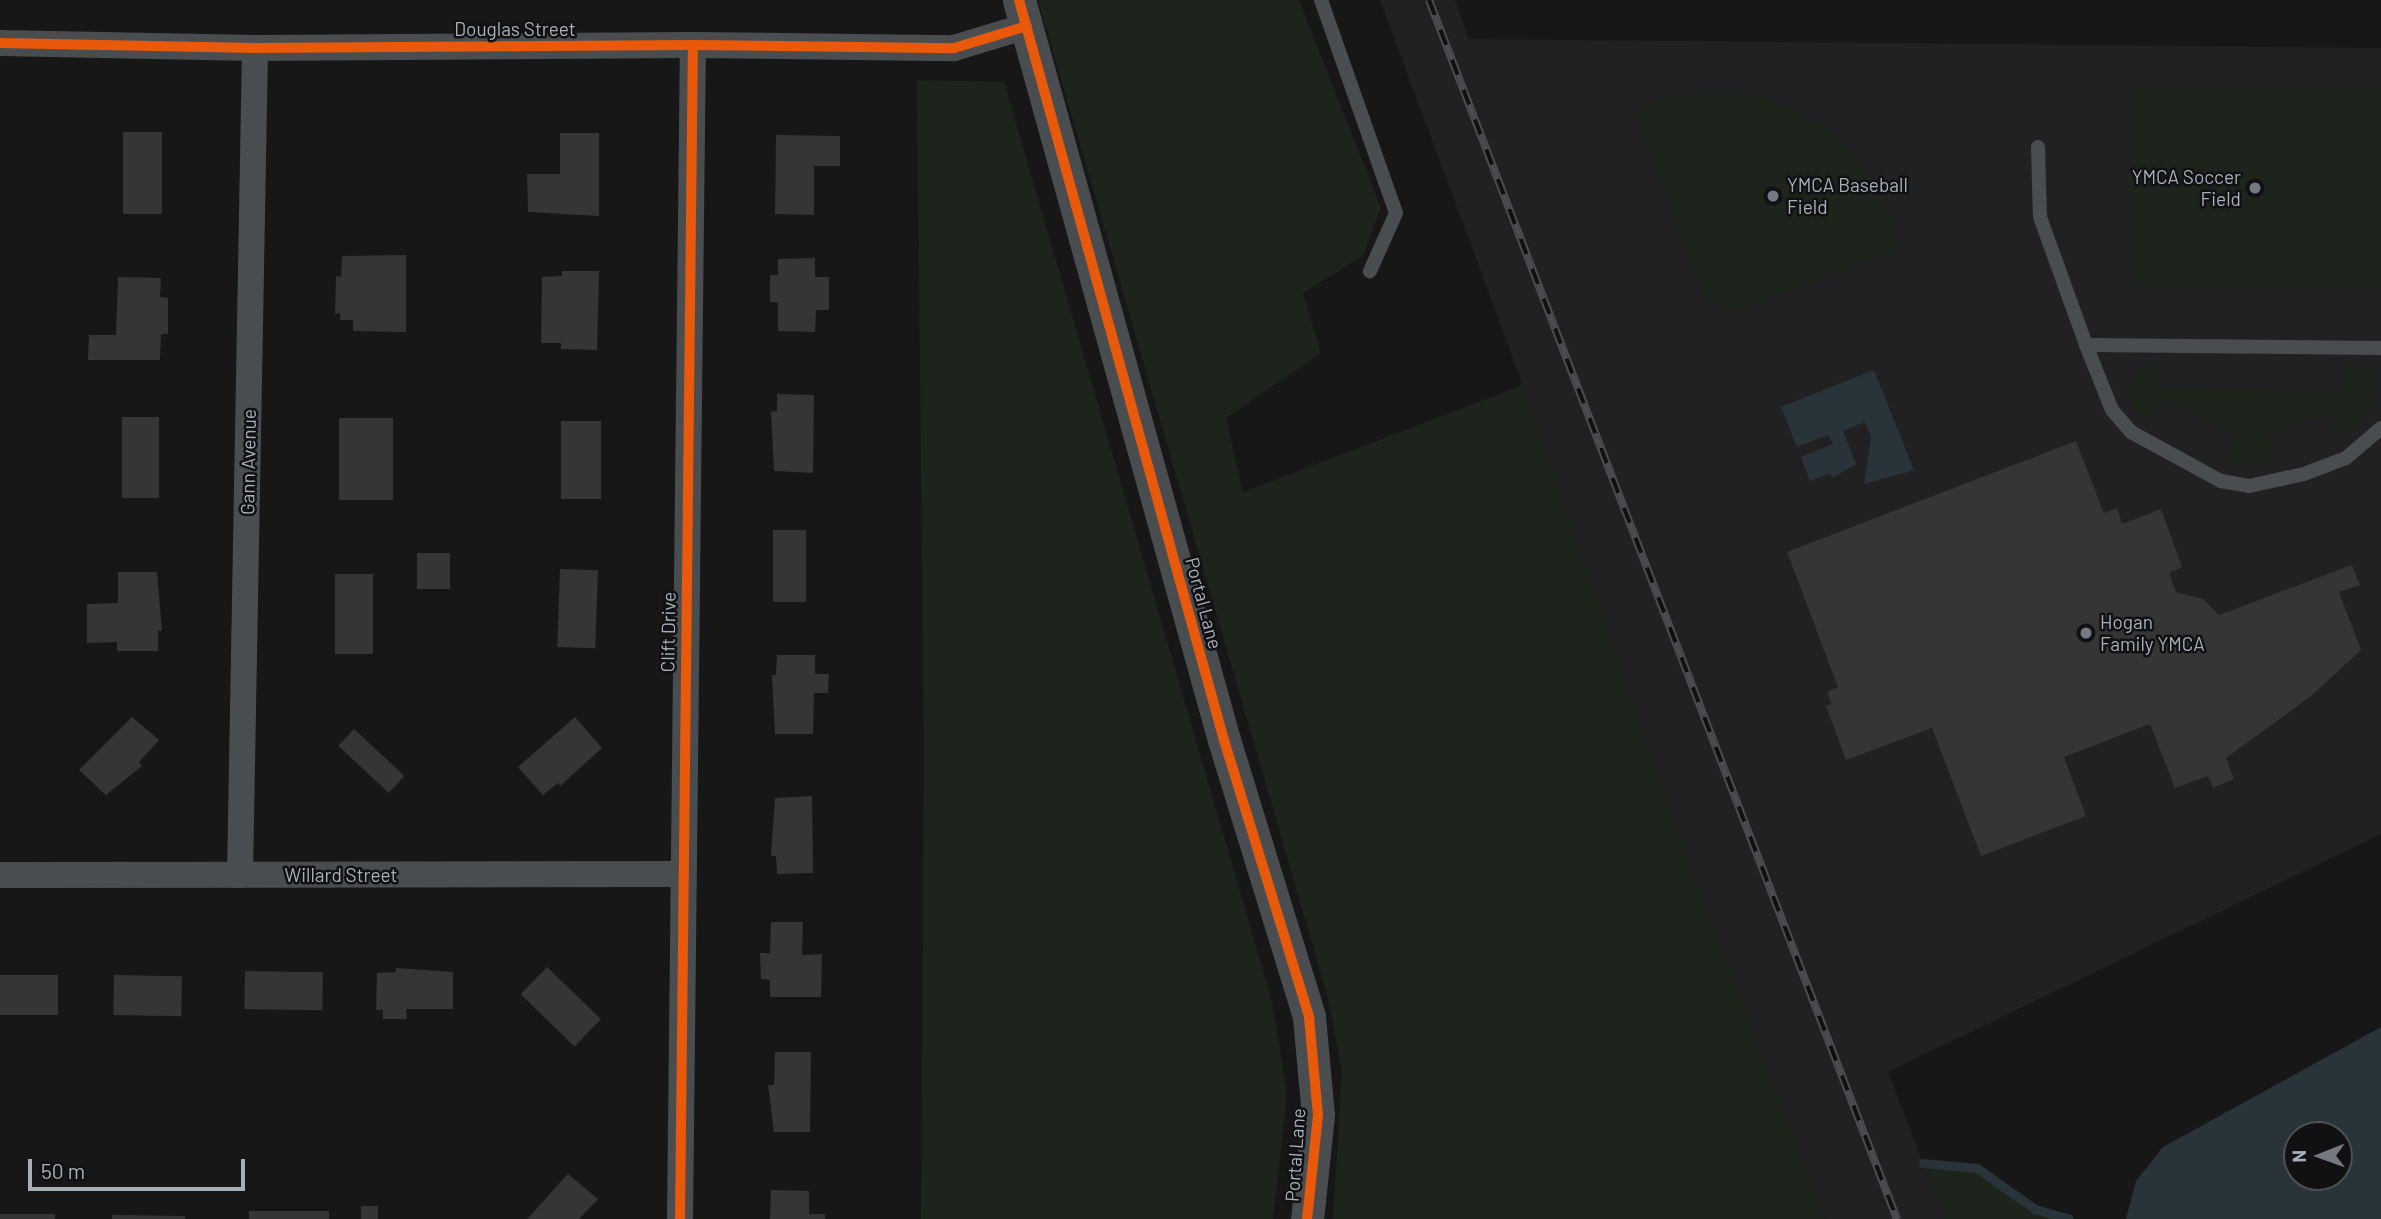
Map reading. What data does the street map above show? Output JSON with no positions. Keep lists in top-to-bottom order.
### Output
{
  "streets": {
    "street": [
      "Douglas Street",
      "Gann Avenue",
      "Portal Lane",
      "Clift Drive",
      "Willard Street"
    ]
  },
  "crossings": [
    ["Douglas Street", "Gann Avenue"],
    ["Douglas Street", "Portal Lane"],
    ["Douglas Street", "Clift Drive"],
    ["Gann Avenue", "Willard Street"],
    ["Clift Drive", "Willard Street"]
  ],
  "places": ["YMCA Soccer Field", "YMCA Baseball Field", "Hogan Family YMCA"],
  "scale_bar": "50 m",
  "north": "left"
}
